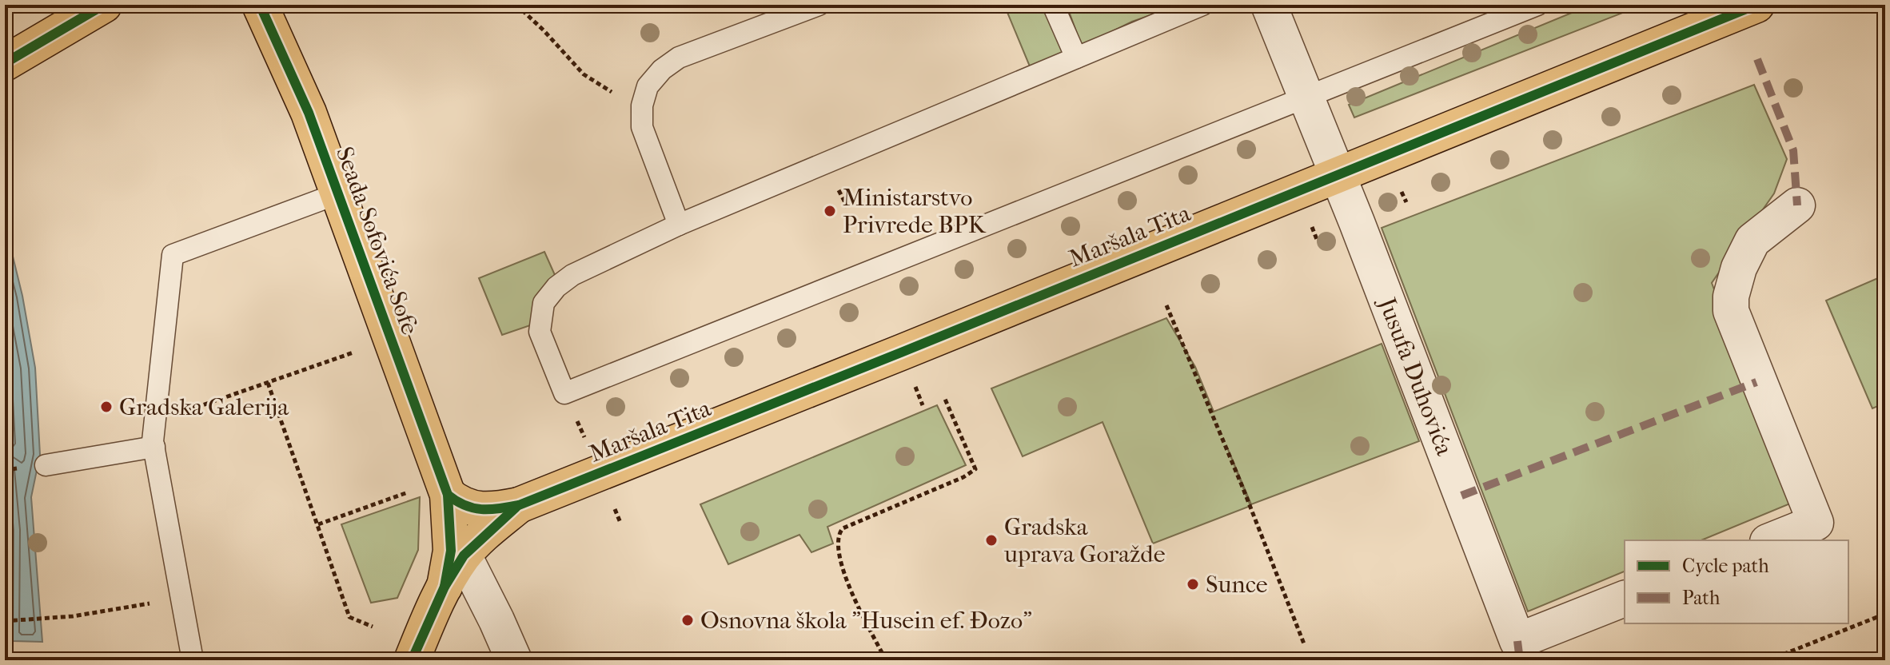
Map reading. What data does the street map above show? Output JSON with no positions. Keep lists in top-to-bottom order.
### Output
{
  "streets": {
    "main road": ["Maršala Tita", "Seada Sofovića Sofe"],
    "street": ["Jusufa Duhovića"]
  },
  "crossings": [
    ["Maršala Tita", "Jusufa Duhovića"]
  ],
  "places": [
    "Ministarstvo Privrede BPK",
    "Gradska Galerija",
    "Gradska uprava Goražde",
    "Sunce",
    "Osnovna škola \"Husein ef. Đozo\""
  ],
  "legend": ["Cycle path", "Path"]
}
